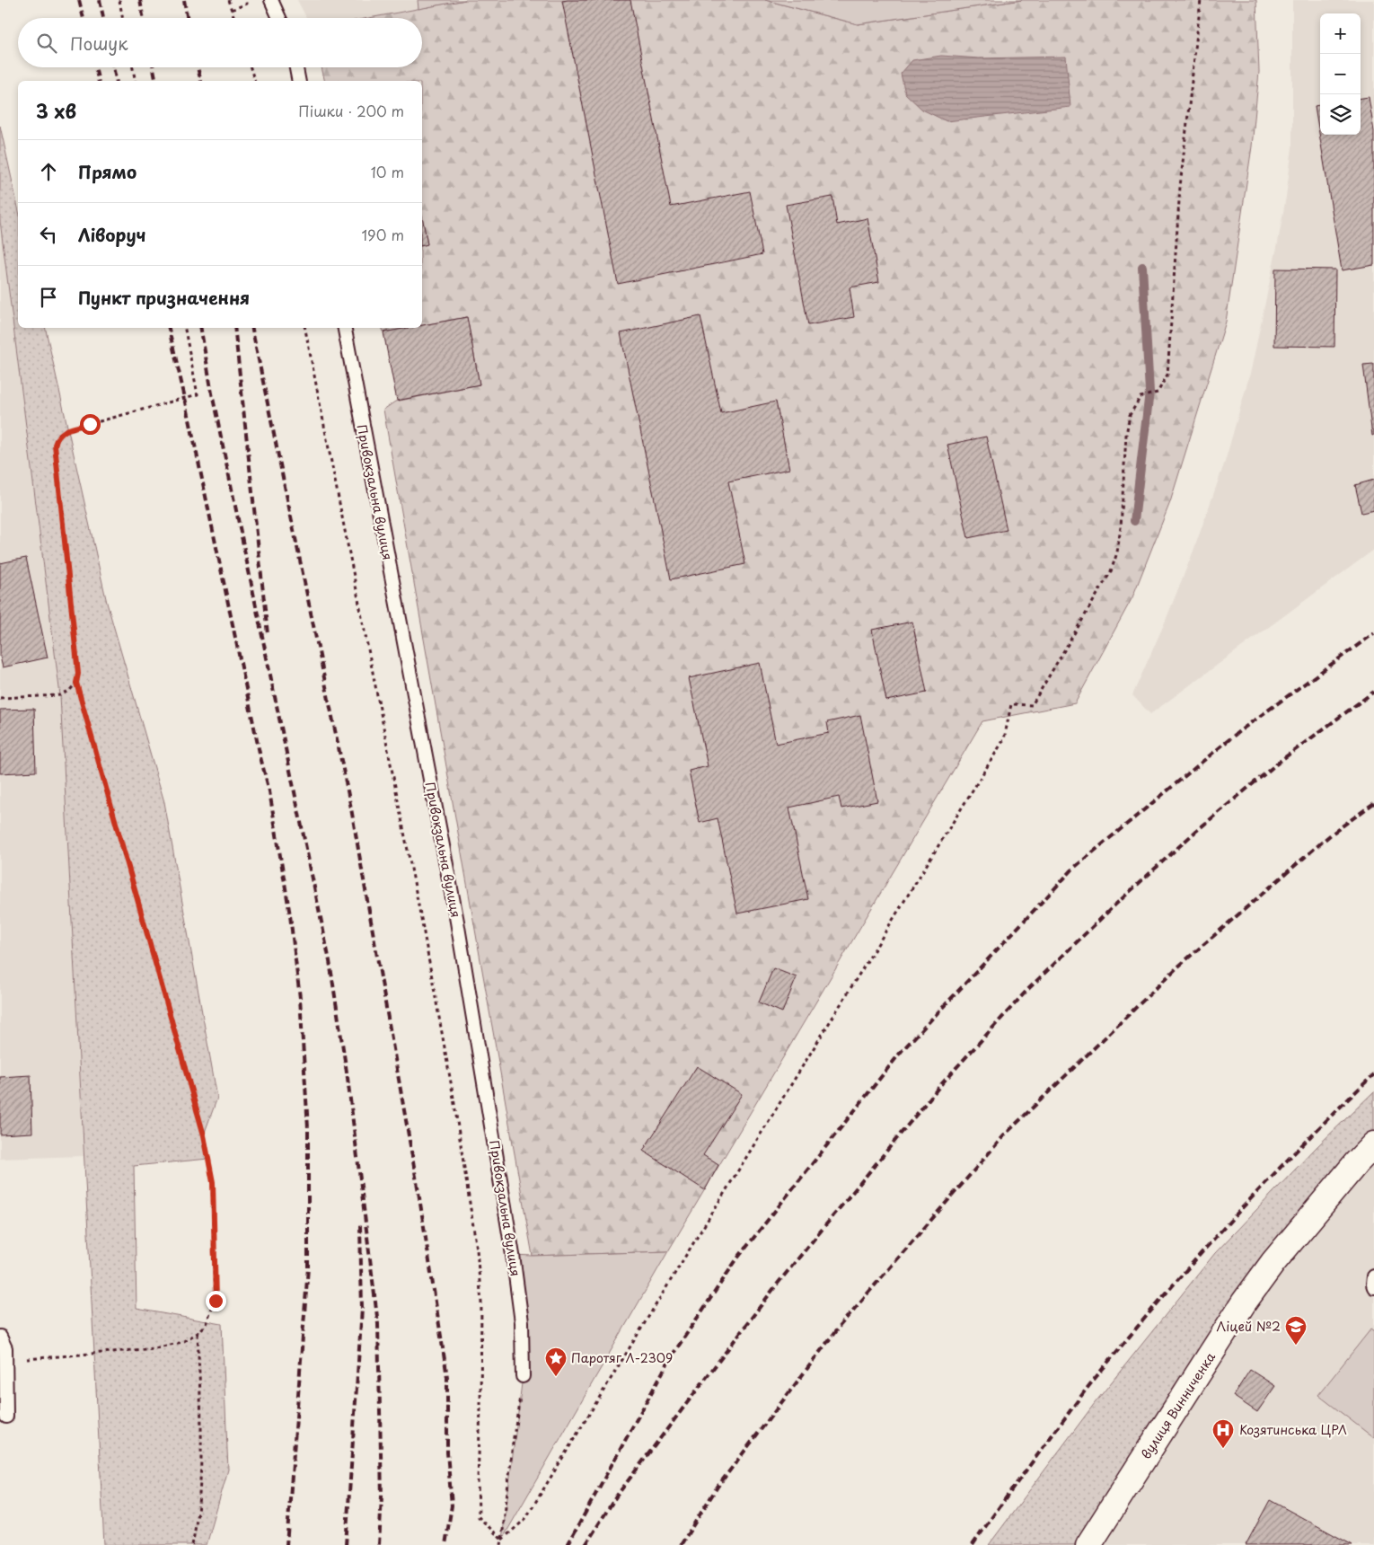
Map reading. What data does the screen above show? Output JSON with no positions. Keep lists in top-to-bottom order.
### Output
{
  "streets": {
    "street": ["вулиця Винниченка"],
    "lane": ["Привокзальна вулиця"]
  },
  "places": {
    "school or university": ["Ліцей №2"],
    "place": ["Паротяг Л-2309"],
    "hospital": ["Козятинська ЦРЛ"]
  },
  "page": {
    "map_buttons": ["+", "−"],
    "search": "Пошук",
    "heading": ["3 хв", "Пішки · 200 m"],
    "list": [
      ["Прямо", "10 m"],
      ["Ліворуч", "190 m"],
      "Пункт призначення"
    ]
  }
}
